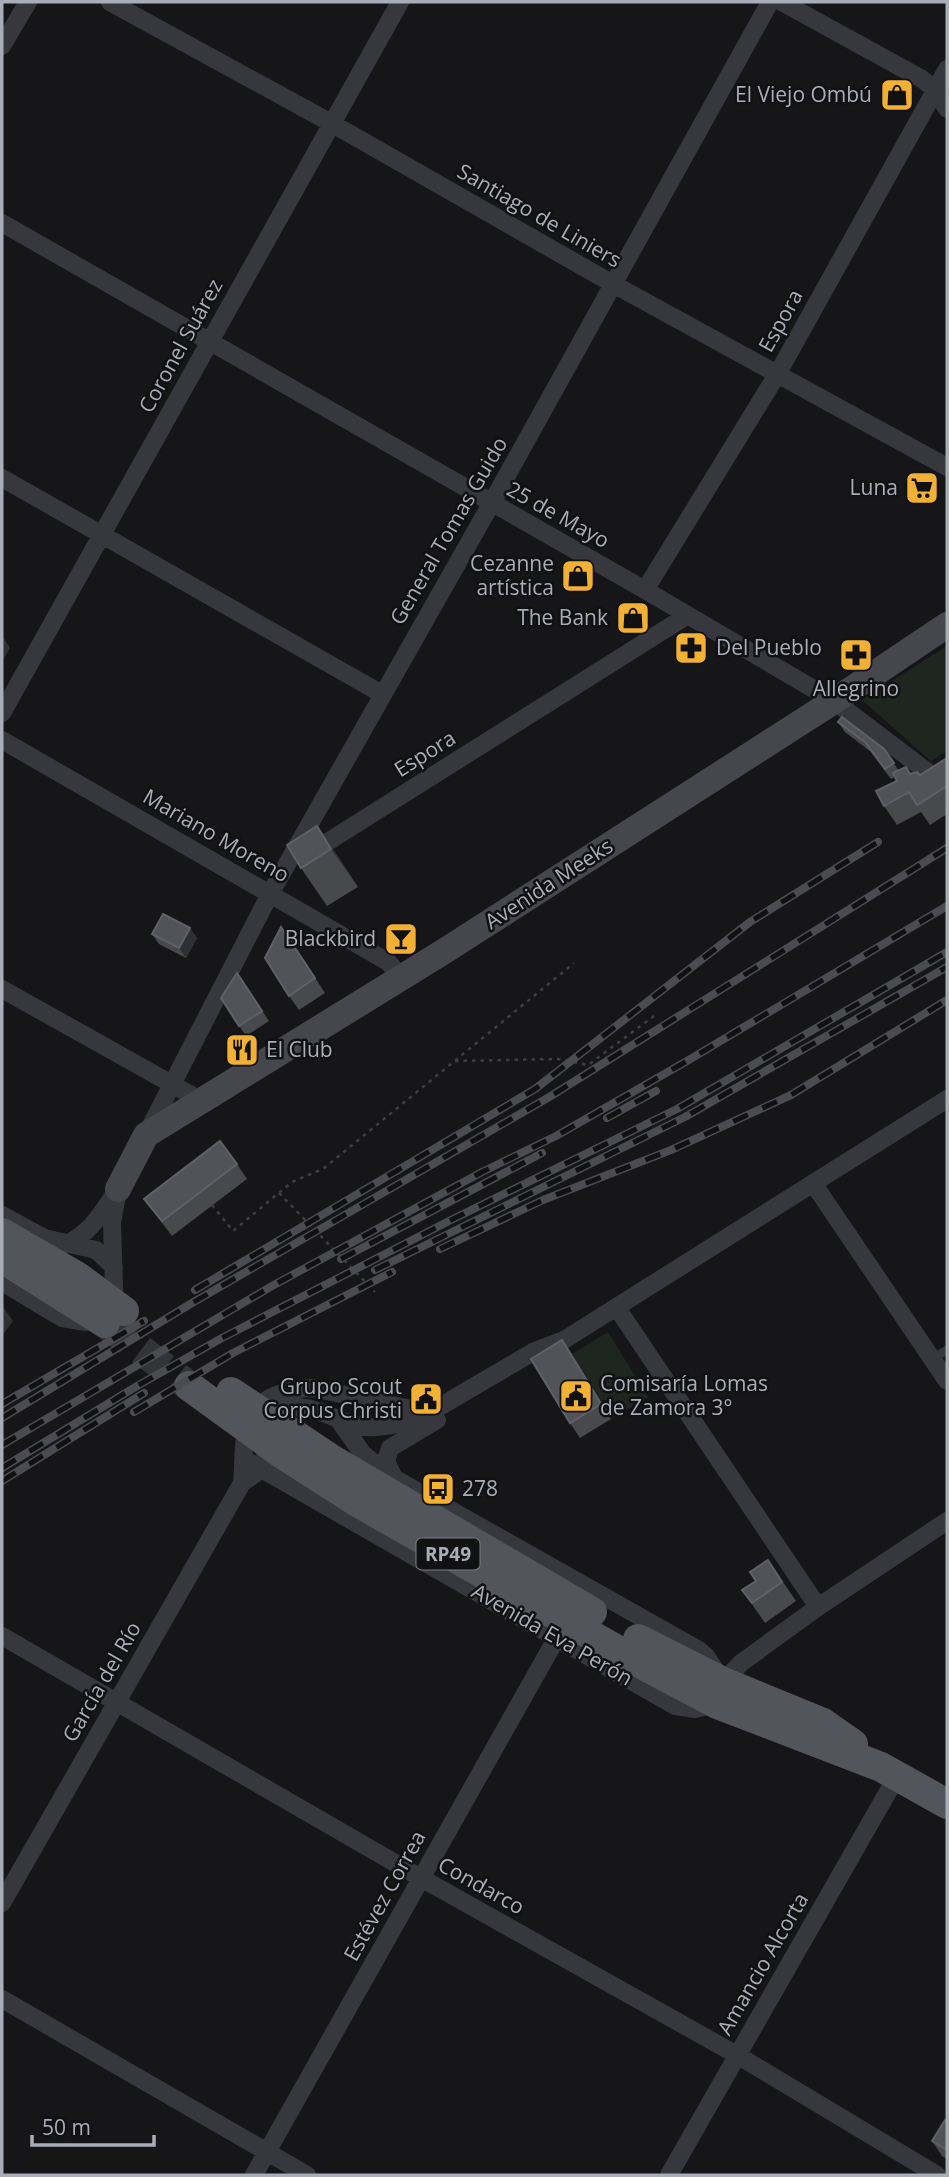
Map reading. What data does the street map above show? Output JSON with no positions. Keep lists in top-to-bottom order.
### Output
{
  "streets": {
    "main road": ["RP49"],
    "street": [
      "Santiago de Liniers",
      "Espora",
      "Coronel Suárez",
      "25 de Mayo",
      "General Tomas Guido",
      "Mariano Moreno",
      "Avenida Meeks",
      "Avenida Eva Perón",
      "García del Río",
      "Condarco",
      "Estévez Correa",
      "Amancio Alcorta"
    ]
  },
  "crossings": [
    ["Santiago de Liniers", "Espora"],
    ["Santiago de Liniers", "Coronel Suárez"],
    ["Santiago de Liniers", "General Tomas Guido"],
    ["Espora", "25 de Mayo"],
    ["Espora", "General Tomas Guido"],
    ["Coronel Suárez", "25 de Mayo"],
    ["25 de Mayo", "General Tomas Guido"],
    ["25 de Mayo", "Avenida Meeks"],
    ["General Tomas Guido", "Mariano Moreno"],
    ["General Tomas Guido", "Avenida Meeks"],
    ["Mariano Moreno", "Avenida Meeks"],
    ["RP49", "Avenida Eva Perón"],
    ["RP49", "Amancio Alcorta"],
    ["Avenida Eva Perón", "García del Río"],
    ["Avenida Eva Perón", "Estévez Correa"],
    ["García del Río", "Condarco"],
    ["Condarco", "Estévez Correa"],
    ["Condarco", "Amancio Alcorta"]
  ],
  "places": {
    "shop": ["El Viejo Ombú", "Cezanne artística", "The Bank"],
    "supermarket": ["Luna"],
    "pharmacy": ["Del Pueblo", "Allegrino"],
    "bar": ["Blackbird"],
    "restaurant": ["El Club"],
    "public building": ["Comisaría Lomas de Zamora 3°", "Grupo Scout Corpus Christi"],
    "bus stop": ["278"]
  },
  "scale_bar": "50 m"
}
